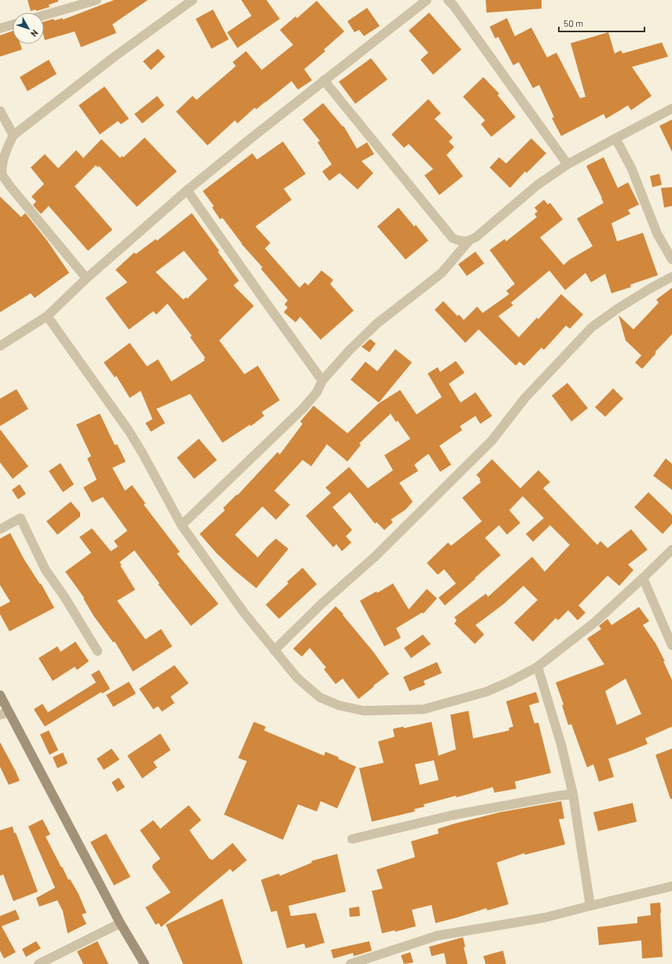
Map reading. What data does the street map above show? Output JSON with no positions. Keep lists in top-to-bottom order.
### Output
{
  "scale_bar": "50 m",
  "north": "bottom right"
}
